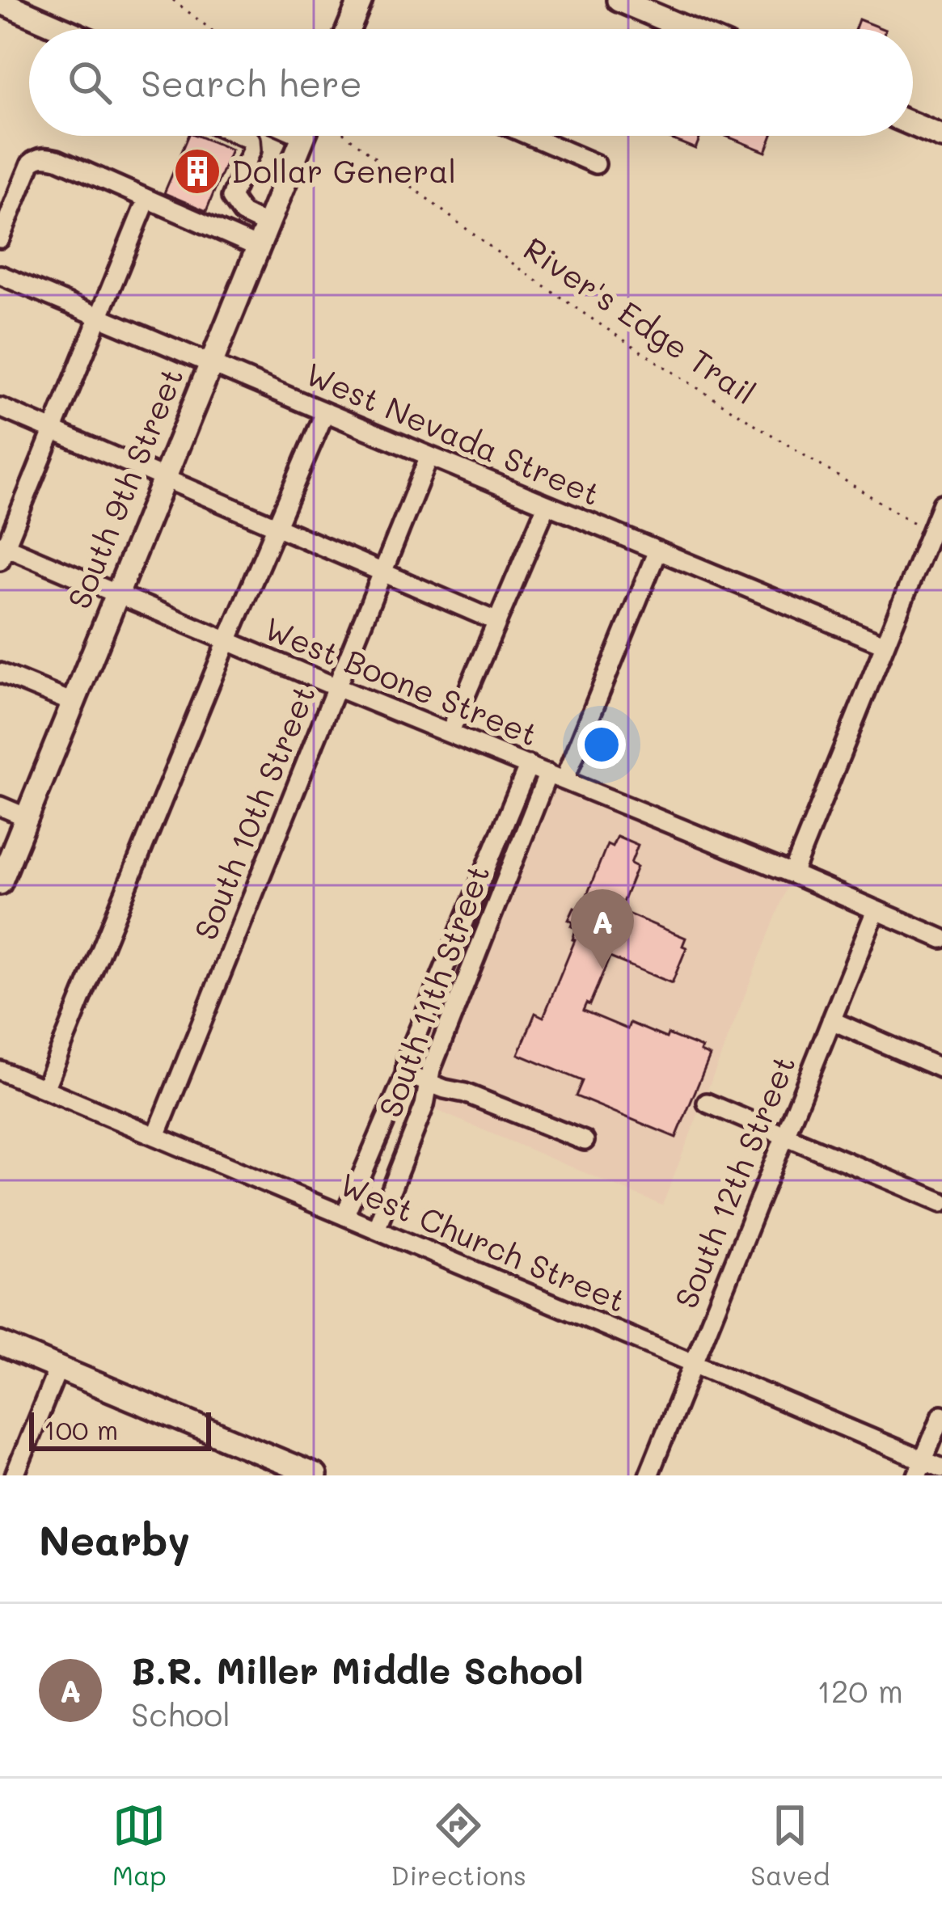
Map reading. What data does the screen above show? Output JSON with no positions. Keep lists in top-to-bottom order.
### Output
{
  "streets": {
    "main road": ["South 9th Street"],
    "street": [
      "West Nevada Street",
      "West Boone Street",
      "South 10th Street",
      "South 11th Street",
      "South 12th Street",
      "West Church Street"
    ],
    "path": ["River's Edge Trail"]
  },
  "crossings": [
    ["West Nevada Street", "South 9th Street"],
    ["West Nevada Street", "South 10th Street"],
    ["West Nevada Street", "South 11th Street"],
    ["South 9th Street", "West Boone Street"],
    ["West Boone Street", "South 10th Street"],
    ["West Boone Street", "South 11th Street"],
    ["West Boone Street", "South 12th Street"],
    ["South 10th Street", "West Church Street"],
    ["South 11th Street", "West Church Street"],
    ["South 12th Street", "West Church Street"]
  ],
  "places": {
    "building": ["Dollar General"]
  },
  "scale_bar": "100 m",
  "page": {
    "search": "Search here",
    "pins": "A",
    "scale": "100 m",
    "heading": "Nearby",
    "list": [
      {
        "mark": "A",
        "name": "B.R. Miller Middle School",
        "note": "School",
        "value": "120 m"
      }
    ],
    "nav": ["Map", "Directions", "Saved"]
  }
}
